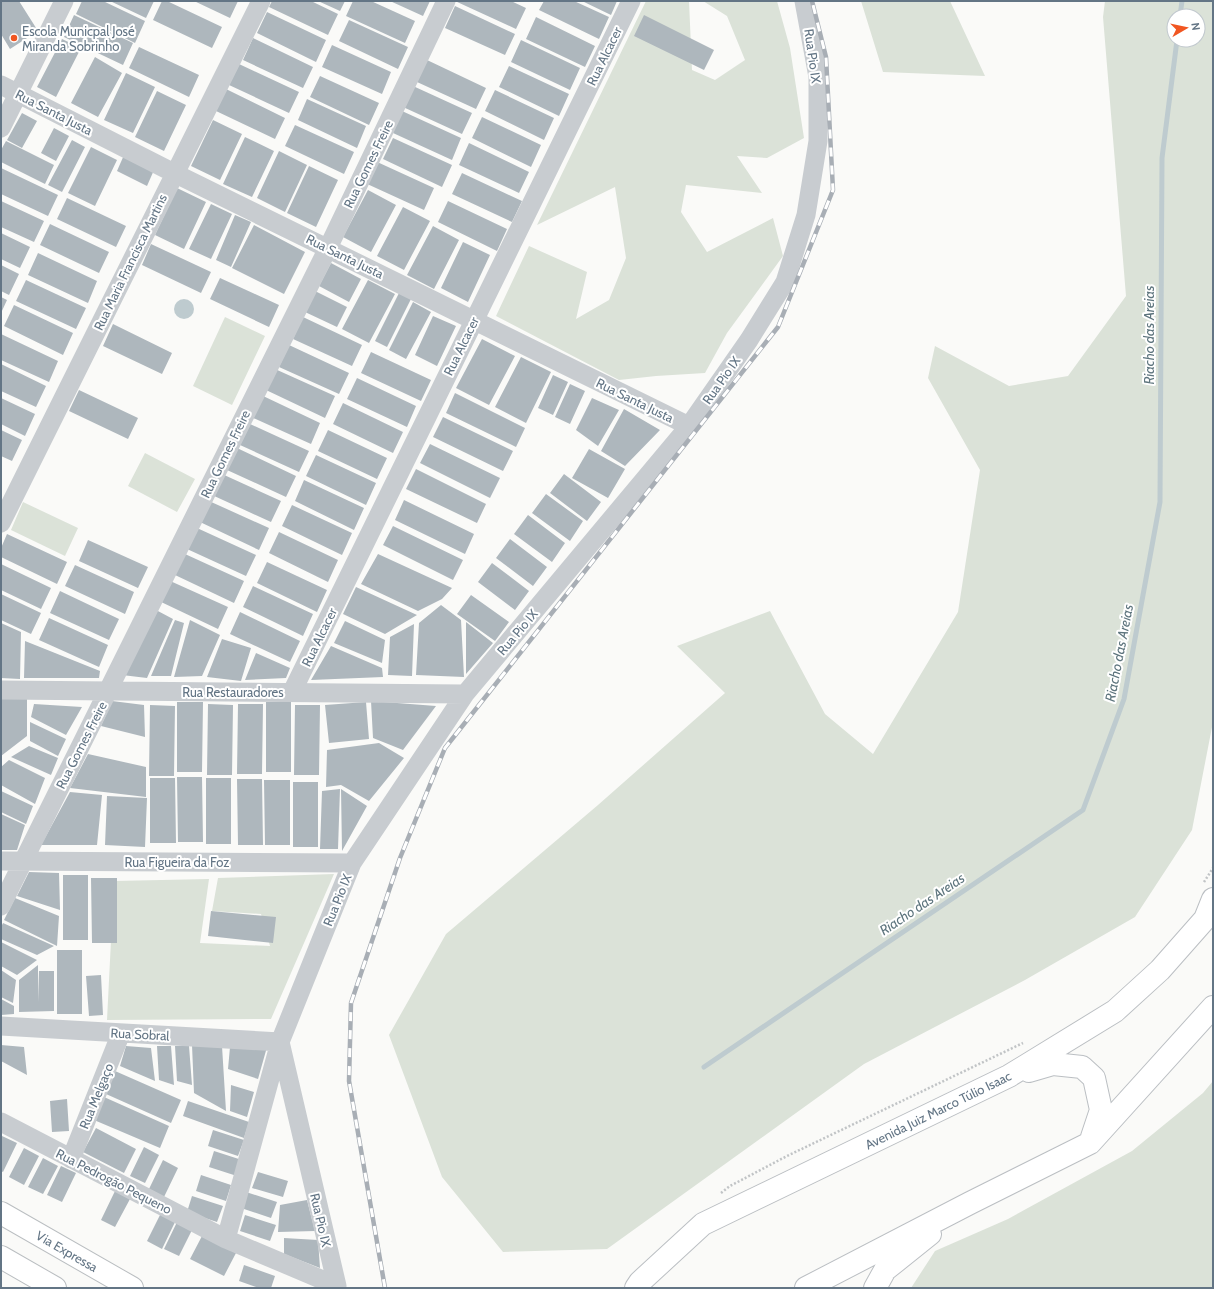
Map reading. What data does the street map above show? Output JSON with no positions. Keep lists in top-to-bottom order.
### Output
{
  "streets": {
    "main road": ["Avenida Juiz Marco Túlio Isaac", "Via Expressa"],
    "street": [
      "Rua Alcacer",
      "Rua Pio IX",
      "Rua Santa Justa",
      "Rua Gomes Freire",
      "Rua Maria Francisca Martins",
      "Rua Restauradores",
      "Rua Figueira da Foz",
      "Rua Sobral",
      "Rua Melgaço",
      "Rua Pedrogão Pequeno"
    ]
  },
  "crossings": [
    ["Rua Alcacer", "Rua Santa Justa"],
    ["Rua Alcacer", "Rua Restauradores"],
    ["Rua Pio IX", "Rua Santa Justa"],
    ["Rua Pio IX", "Rua Restauradores"],
    ["Rua Pio IX", "Rua Figueira da Foz"],
    ["Rua Pio IX", "Rua Sobral"],
    ["Rua Pio IX", "Rua Pedrogão Pequeno"],
    ["Rua Santa Justa", "Rua Gomes Freire"],
    ["Rua Santa Justa", "Rua Maria Francisca Martins"],
    ["Rua Gomes Freire", "Rua Restauradores"],
    ["Rua Gomes Freire", "Rua Figueira da Foz"],
    ["Rua Sobral", "Rua Melgaço"],
    ["Rua Melgaço", "Rua Pedrogão Pequeno"]
  ],
  "water": ["Riacho das Areias"],
  "places": ["Escola Municpal José Miranda Sobrinho"],
  "north": "right"
}
